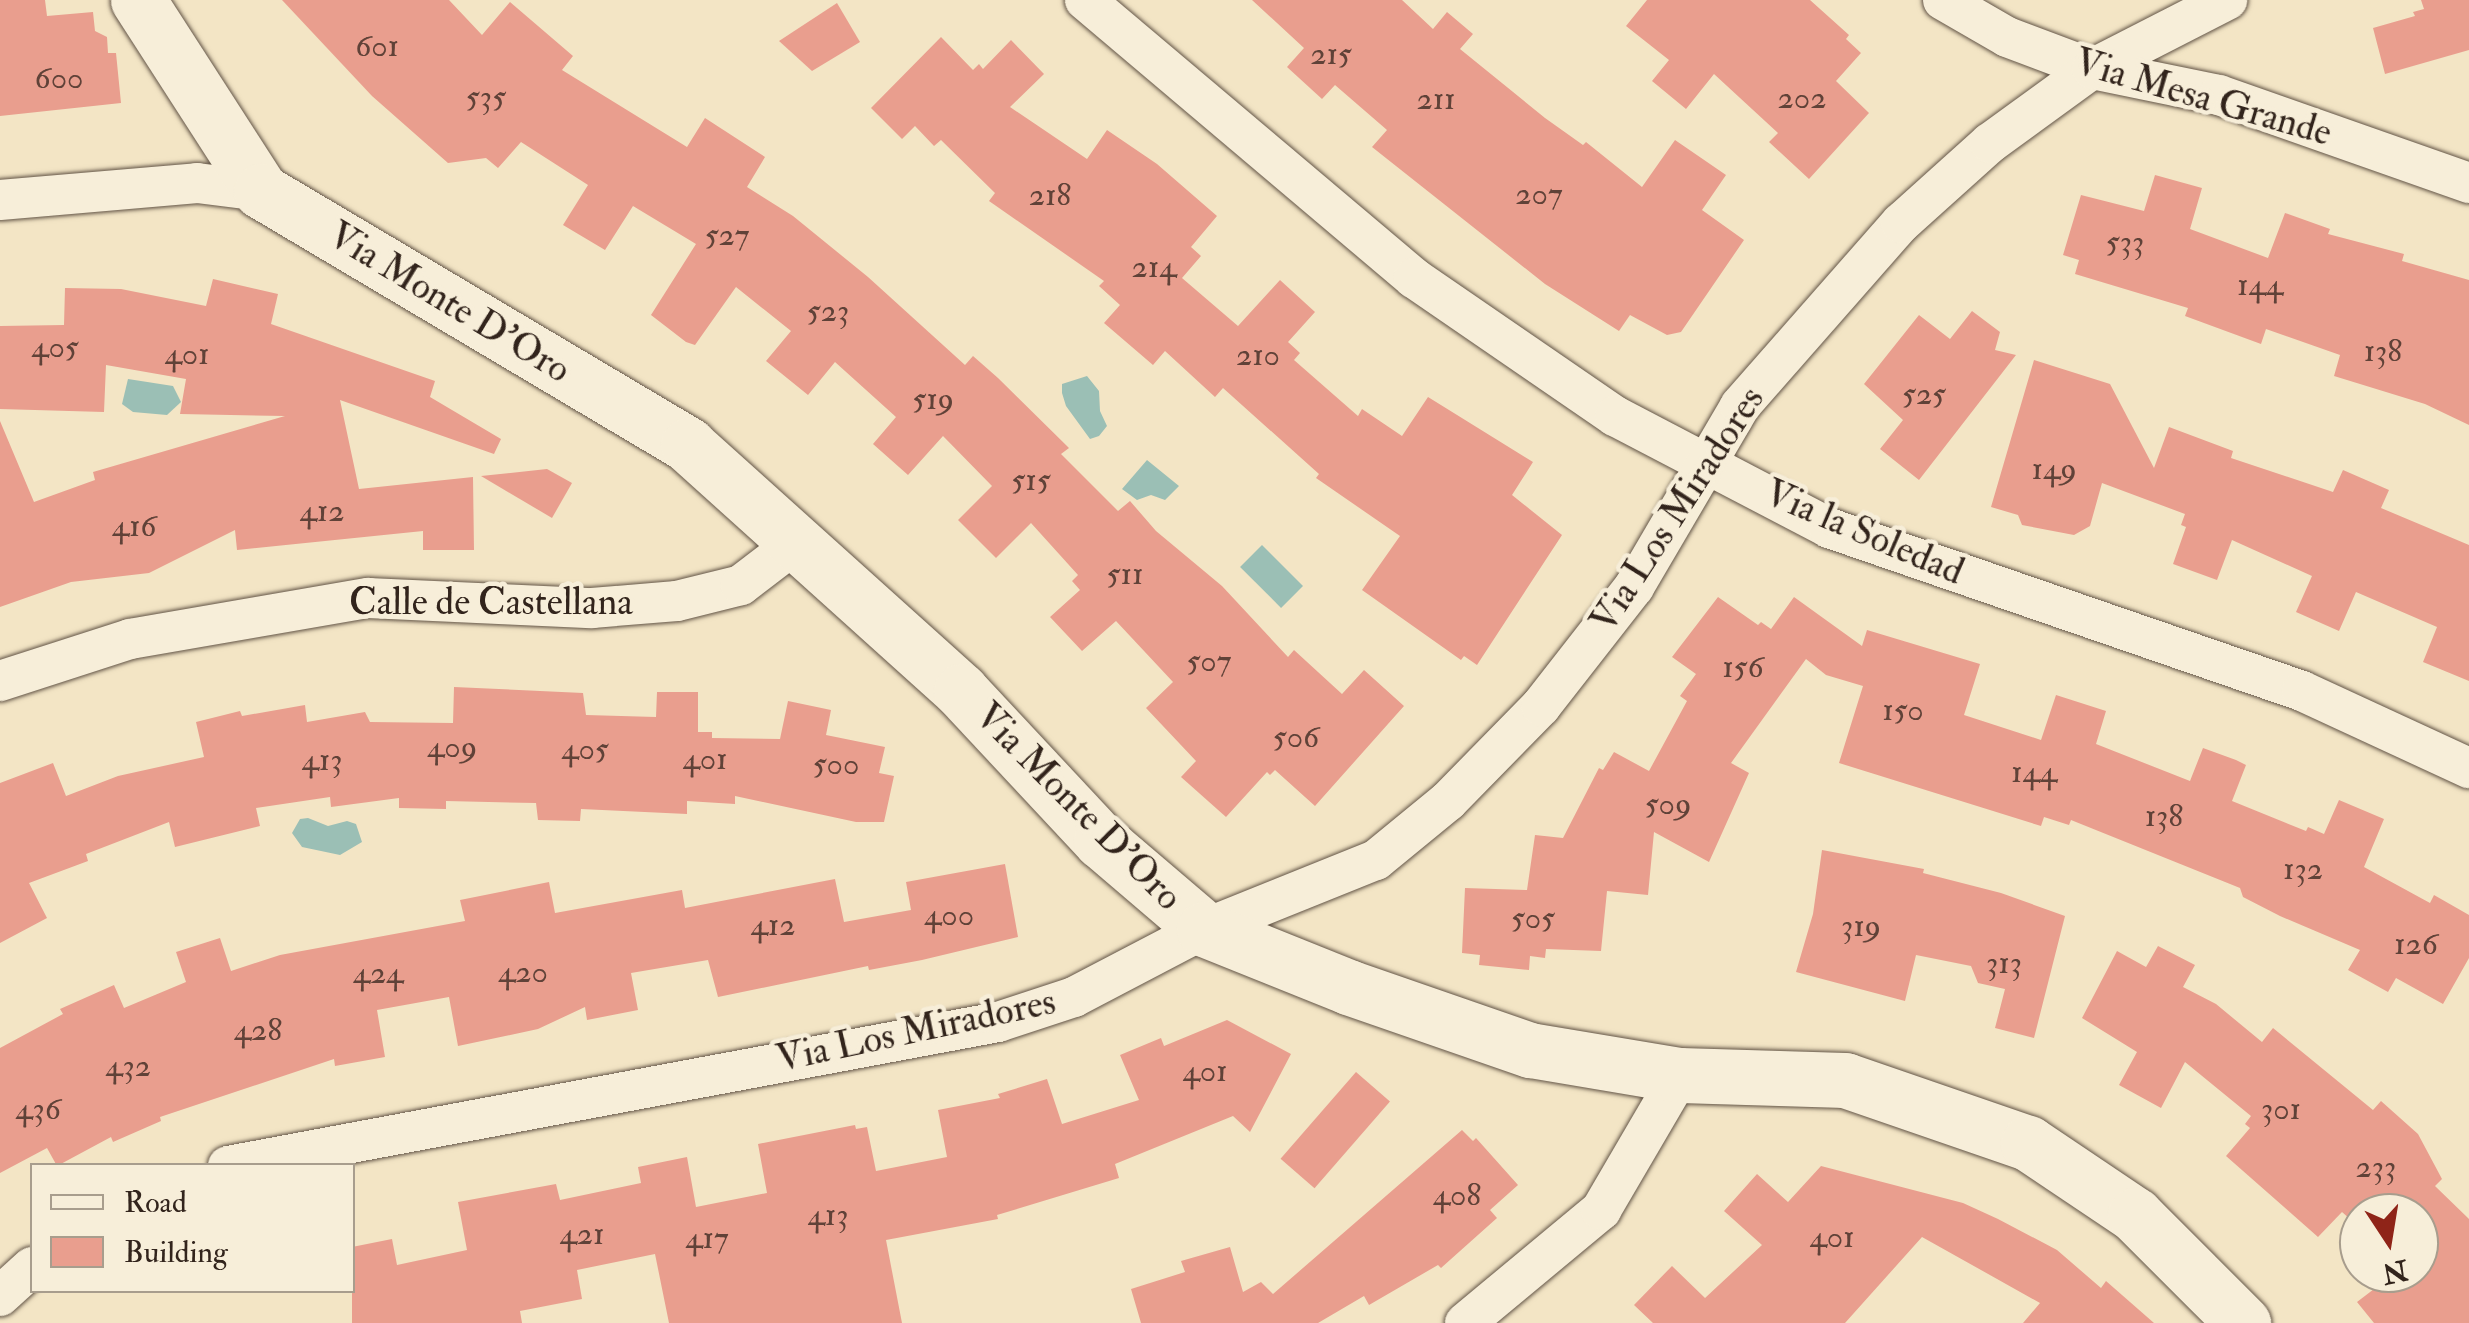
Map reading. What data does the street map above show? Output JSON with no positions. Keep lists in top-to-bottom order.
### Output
{
  "streets": {
    "street": [
      "Via Mesa Grande",
      "Via Monte D'Oro",
      "Via Los Miradores",
      "Via la Soledad",
      "Calle de Castellana"
    ]
  },
  "crossings": [
    ["Via Mesa Grande", "Via Los Miradores"],
    ["Via Monte D'Oro", "Via Los Miradores"],
    ["Via Monte D'Oro", "Calle de Castellana"],
    ["Via Los Miradores", "Via la Soledad"]
  ],
  "house_numbers": [
    "601",
    "215",
    "600",
    "535",
    "202",
    "211",
    "207",
    "218",
    "527",
    "533",
    "214",
    "144",
    "523",
    "405",
    "138",
    "401",
    "210",
    "525",
    "519",
    "149",
    "515",
    "412",
    "416",
    "511",
    "507",
    "156",
    "150",
    "506",
    "409",
    "405",
    "401",
    "413",
    "500",
    "144",
    "509",
    "138",
    "132",
    "400",
    "505",
    "412",
    "319",
    "126",
    "313",
    "420",
    "424",
    "428",
    "432",
    "401",
    "436",
    "301",
    "233",
    "408",
    "413",
    "421",
    "401",
    "417"
  ],
  "legend": ["Road", "Building"],
  "north": "bottom"
}
